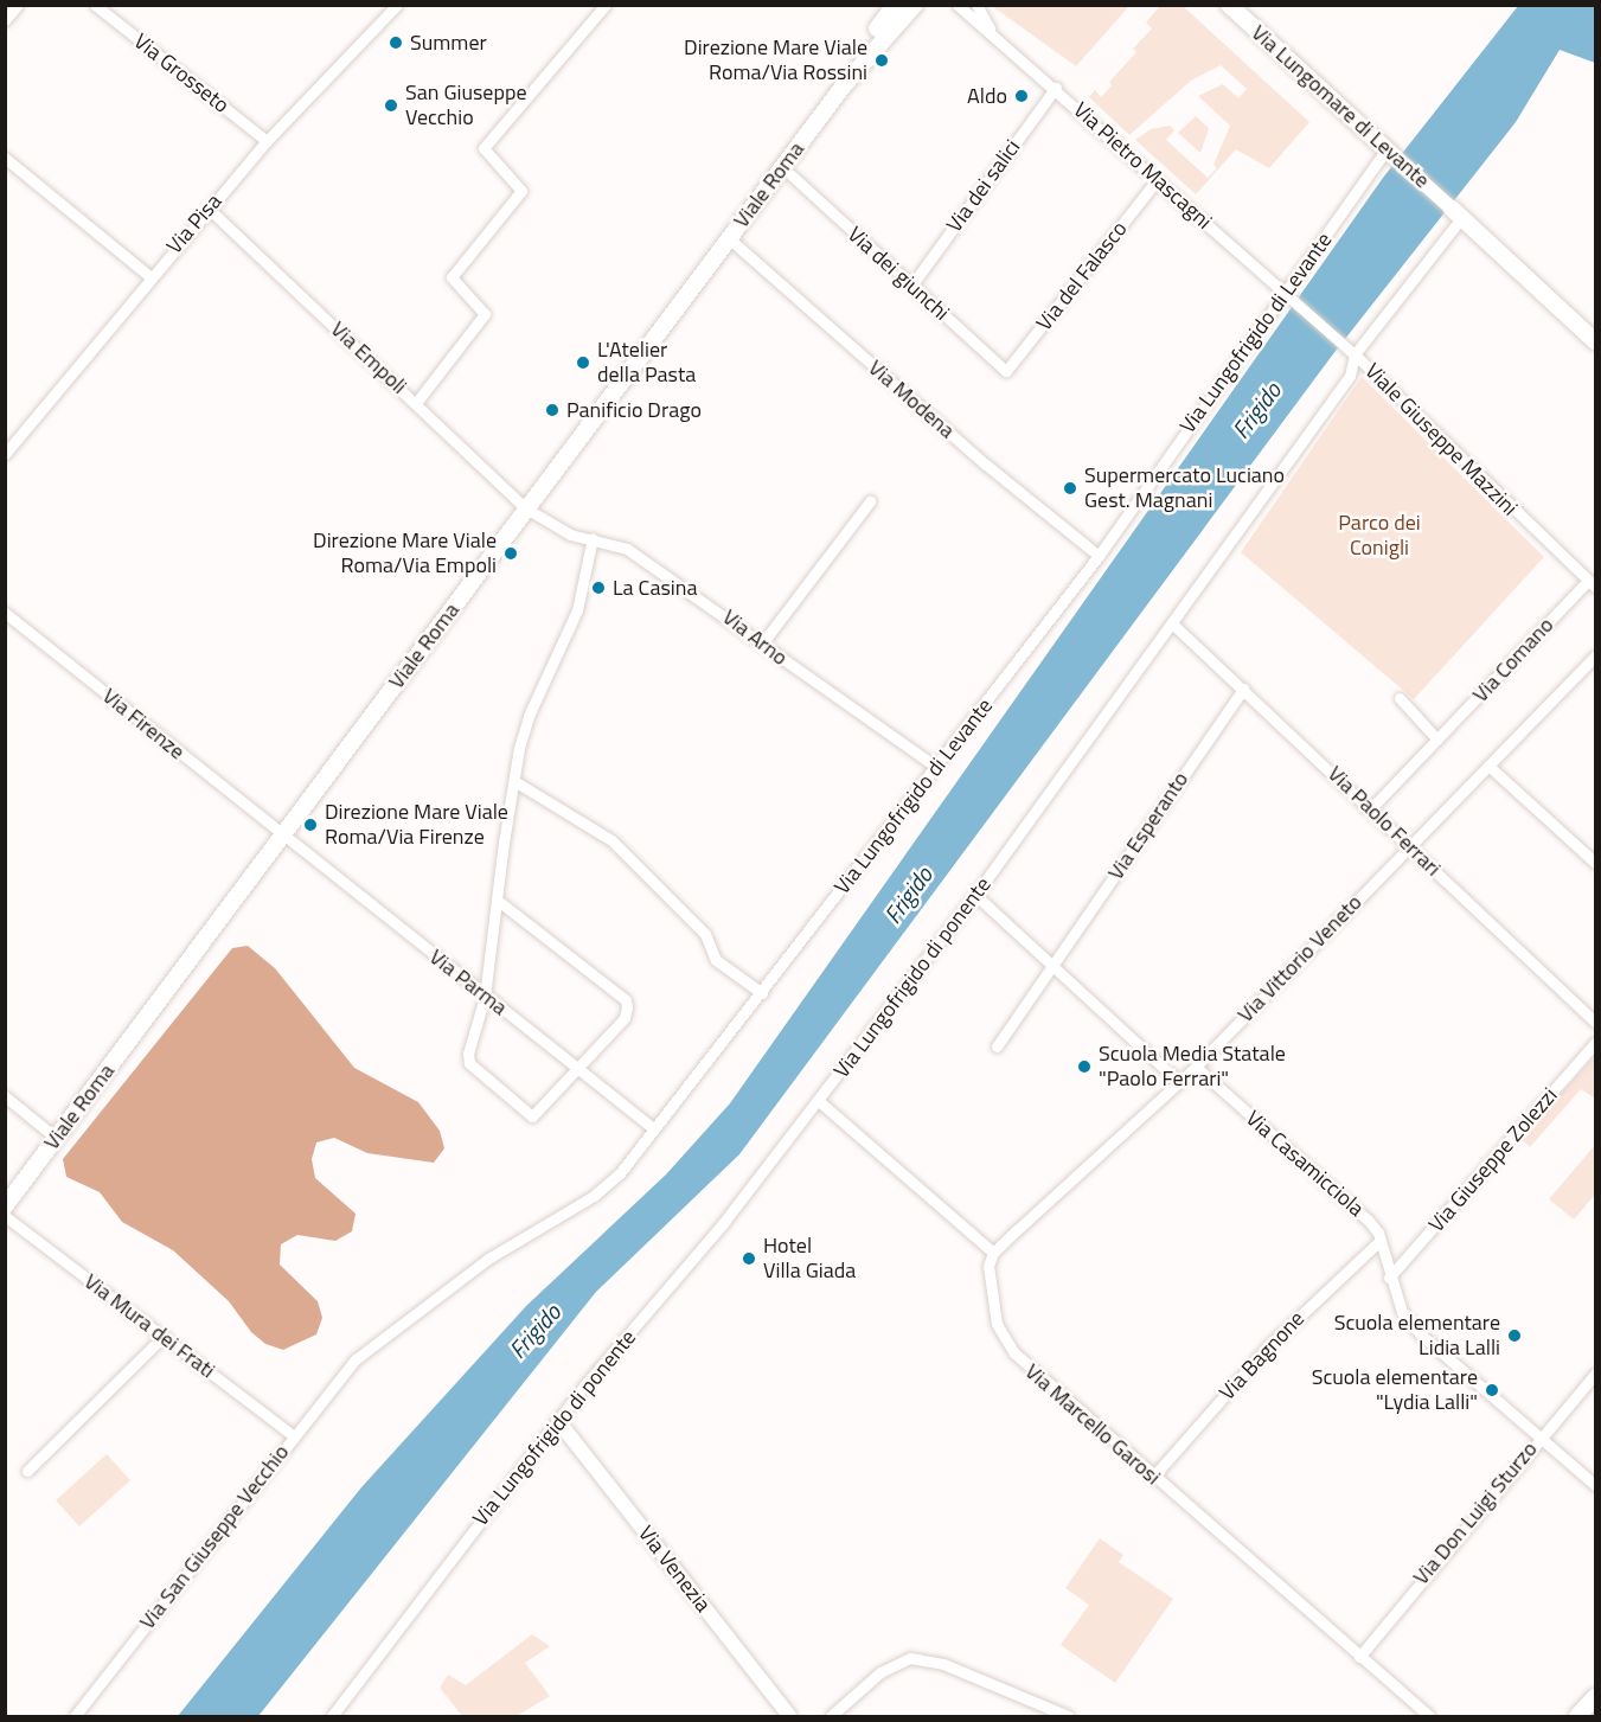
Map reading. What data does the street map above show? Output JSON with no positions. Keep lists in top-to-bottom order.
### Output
{
  "streets": {
    "main road": ["Via Lungomare di Levante", "Viale Roma"],
    "street": [
      "Via Grosseto",
      "Via Pietro Mascagni",
      "Via dei salici",
      "Via Pisa",
      "Via dei giunchi",
      "Via del Falasco",
      "Via Lungofrigido di Levante",
      "Via Empoli",
      "Via Modena",
      "Viale Giuseppe Mazzini",
      "Via Arno",
      "Via Comano",
      "Via Firenze",
      "Via Paolo Ferrari",
      "Via Esperanto",
      "Via Vittorio Veneto",
      "Via Lungofrigido di ponente",
      "Via Parma",
      "Via Giuseppe Zolezzi",
      "Via Casamicciola",
      "Via Mura dei Frati",
      "Via Bagnone",
      "Via Marcello Garosi",
      "Via Don Luigi Sturzo",
      "Via San Giuseppe Vecchio",
      "Via Venezia"
    ]
  },
  "crossings": [
    ["Via Grosseto", "Via Pisa"],
    ["Via Lungomare di Levante", "Via Lungofrigido di Levante"],
    ["Via Lungomare di Levante", "Via Lungofrigido di ponente"],
    ["Via Pietro Mascagni", "Via dei salici"],
    ["Via Pietro Mascagni", "Via del Falasco"],
    ["Via Pietro Mascagni", "Via Lungofrigido di Levante"],
    ["Via Pietro Mascagni", "Viale Giuseppe Mazzini"],
    ["Viale Roma", "Via Empoli"],
    ["Viale Roma", "Via Modena"],
    ["Viale Roma", "Via Arno"],
    ["Viale Roma", "Via Firenze"],
    ["Viale Roma", "Via Parma"],
    ["Via dei salici", "Via dei giunchi"],
    ["Via Pisa", "Via Empoli"],
    ["Via dei giunchi", "Via del Falasco"],
    ["Via Lungofrigido di Levante", "Via Modena"],
    ["Via Lungofrigido di Levante", "Viale Giuseppe Mazzini"],
    ["Via Lungofrigido di Levante", "Via Arno"],
    ["Via Lungofrigido di Levante", "Via Parma"],
    ["Via Lungofrigido di Levante", "Via San Giuseppe Vecchio"],
    ["Via Empoli", "Via Arno"],
    ["Viale Giuseppe Mazzini", "Via Comano"],
    ["Viale Giuseppe Mazzini", "Via Lungofrigido di ponente"],
    ["Via Comano", "Via Paolo Ferrari"],
    ["Via Firenze", "Via Parma"],
    ["Via Paolo Ferrari", "Via Esperanto"],
    ["Via Paolo Ferrari", "Via Vittorio Veneto"],
    ["Via Paolo Ferrari", "Via Lungofrigido di ponente"],
    ["Via Vittorio Veneto", "Via Casamicciola"],
    ["Via Vittorio Veneto", "Via Marcello Garosi"],
    ["Via Lungofrigido di ponente", "Via Venezia"],
    ["Via Giuseppe Zolezzi", "Via Casamicciola"],
    ["Via Casamicciola", "Via Bagnone"],
    ["Via Casamicciola", "Via Don Luigi Sturzo"],
    ["Via Mura dei Frati", "Via San Giuseppe Vecchio"],
    ["Via Bagnone", "Via Marcello Garosi"],
    ["Via Marcello Garosi", "Via Don Luigi Sturzo"]
  ],
  "water": ["Frigido"],
  "parks": ["Parco dei Conigli"],
  "places": [
    "Summer",
    "Direzione Mare Viale Roma/Via Rossini",
    "Aldo",
    "San Giuseppe Vecchio",
    "L'Atelier della Pasta",
    "Panificio Drago",
    "Supermercato Luciano Gest. Magnani",
    "Direzione Mare Viale Roma/Via Empoli",
    "La Casina",
    "Direzione Mare Viale Roma/Via Firenze",
    "Scuola Media Statale \"Paolo Ferrari\"",
    "Hotel Villa Giada",
    "Scuola elementare Lidia Lalli",
    "Scuola elementare \"Lydia Lalli\""
  ]
}
